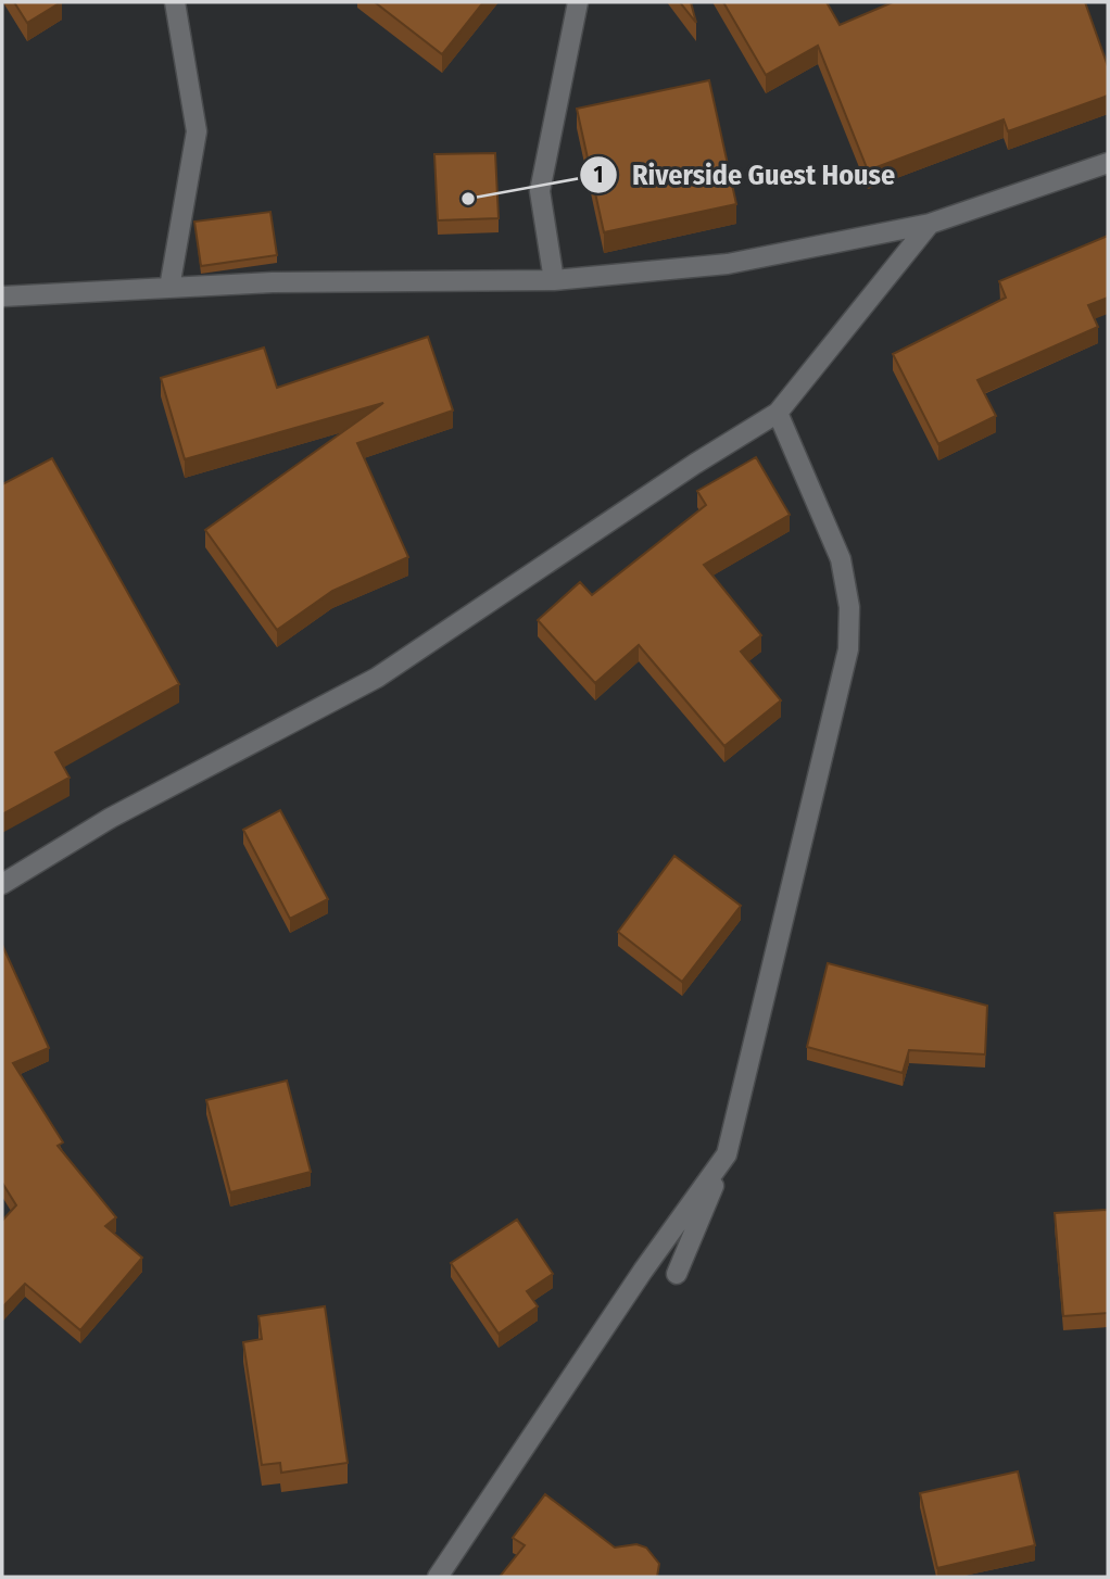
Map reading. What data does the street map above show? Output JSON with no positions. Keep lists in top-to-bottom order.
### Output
{
  "places": ["Riverside Guest House"]
}
